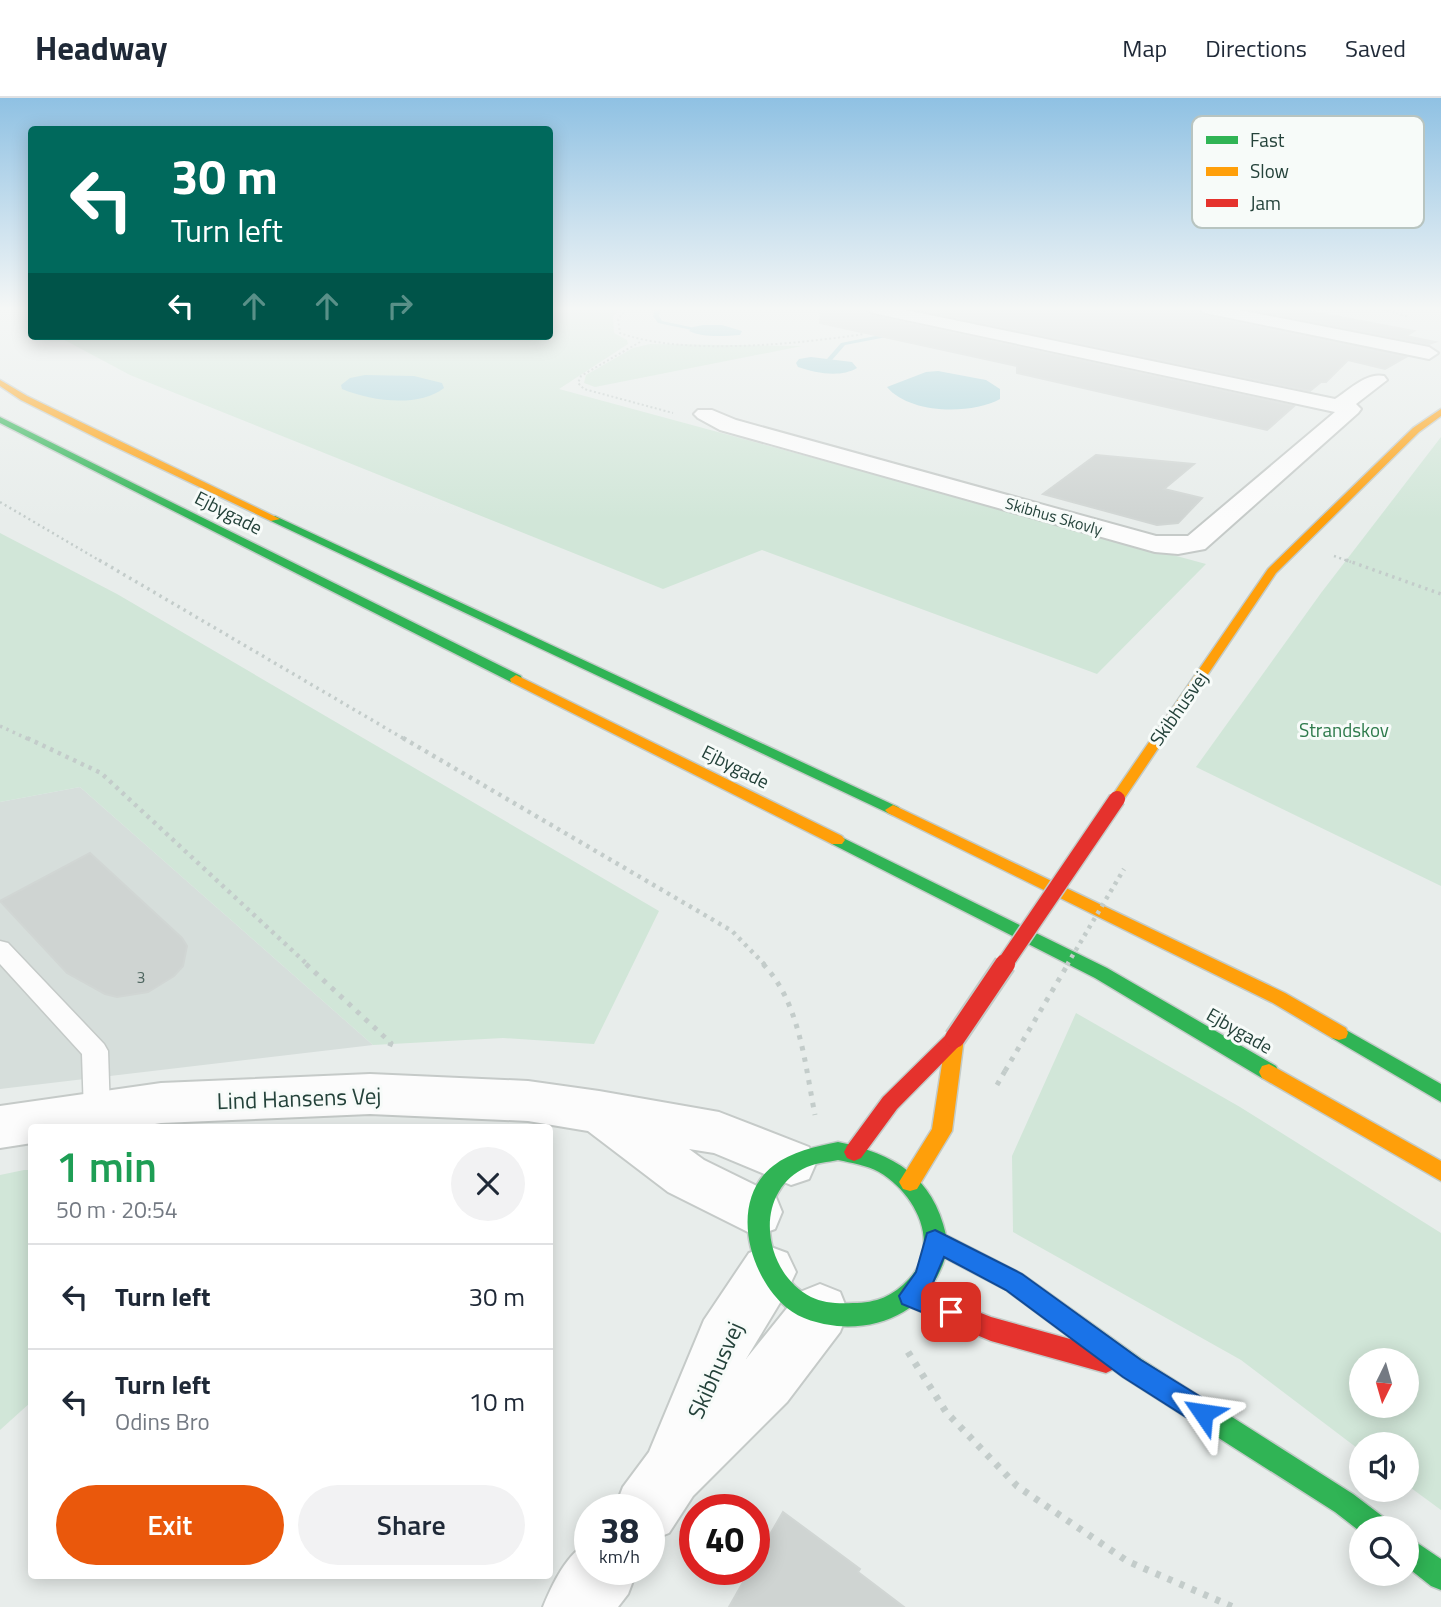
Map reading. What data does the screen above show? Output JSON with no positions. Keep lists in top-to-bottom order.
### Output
{
  "streets": {
    "main road": ["Ejbygade", "Skibhusvej"],
    "street": ["Skibhus Skovly", "Lind Hansens Vej"]
  },
  "crossings": [
    ["Skibhusvej", "Lind Hansens Vej"]
  ],
  "parks": ["Strandskov"],
  "house_numbers": ["3"],
  "legend": ["Fast", "Slow", "Jam"],
  "north": "bottom",
  "page": {
    "header": "Headway",
    "nav": ["Map", "Directions", "Saved"],
    "turn": ["30 m", "Turn left"],
    "heading": ["1 min", "50 m · 20:54"],
    "list": [
      {
        "name": "Turn left",
        "value": "30 m"
      },
      {
        "name": "Turn left",
        "note": "Odins Bro",
        "value": "10 m"
      }
    ],
    "buttons": ["Exit", "Share"],
    "speed": "38 km/h",
    "limit": "40"
  }
}
